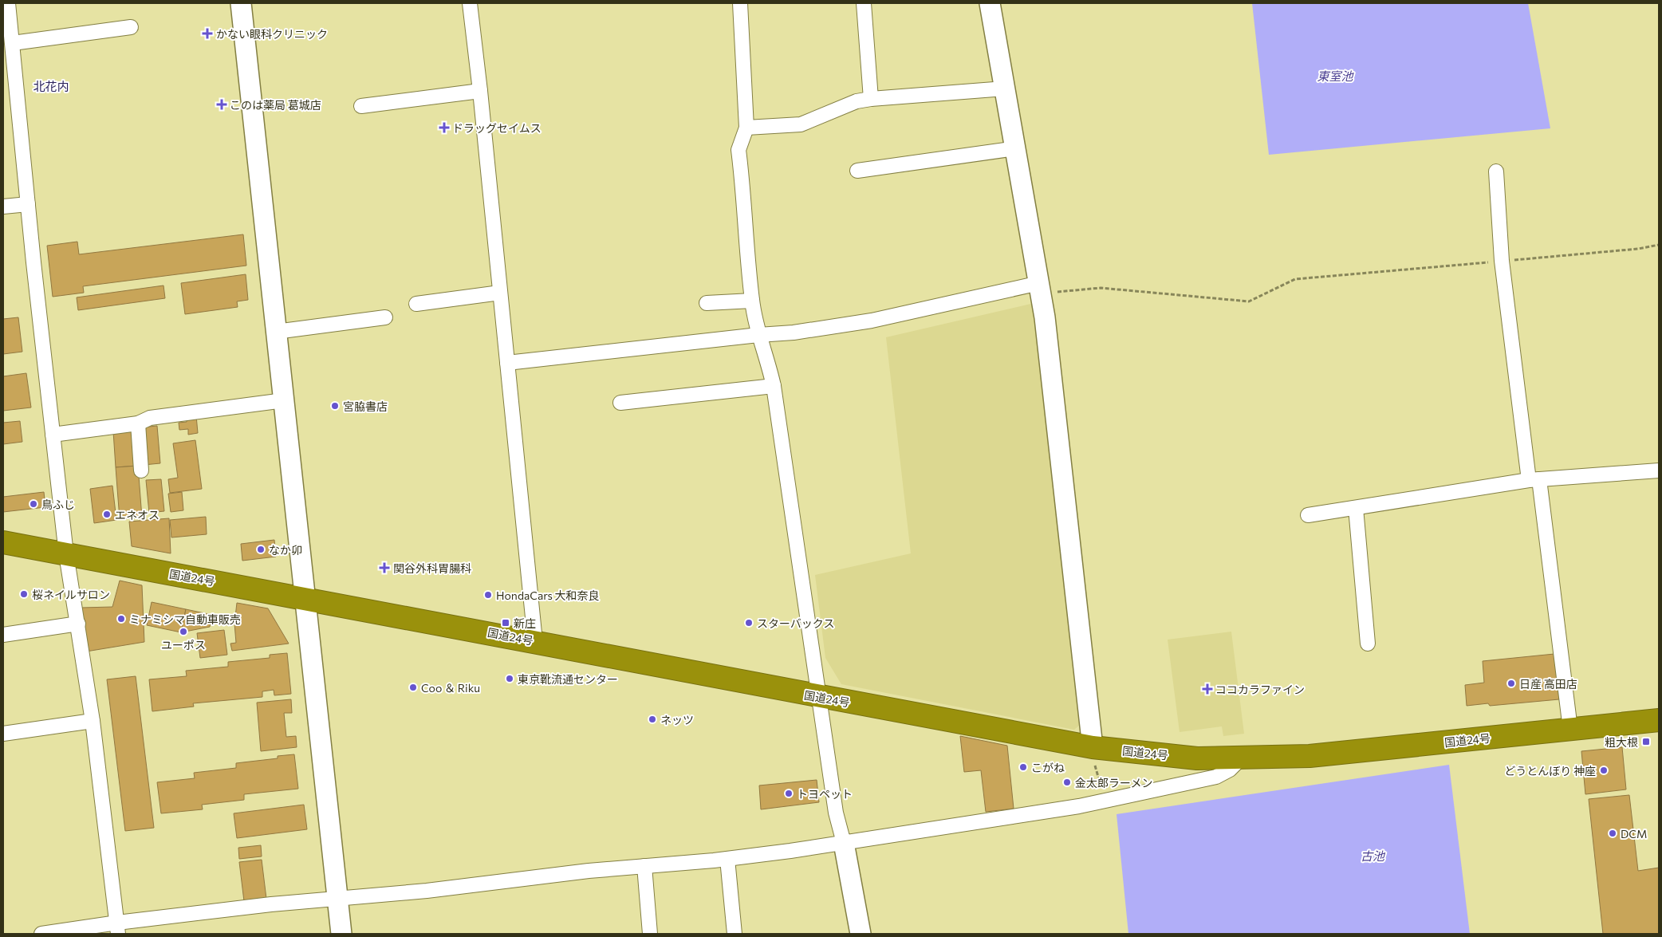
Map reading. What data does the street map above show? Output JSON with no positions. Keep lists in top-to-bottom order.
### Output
{
  "streets": {
    "highway": ["国道24号"]
  },
  "districts": ["北花内"],
  "water": ["東室池", "古池"],
  "places": {
    "health": [
      "かない眼科クリニック",
      "このは薬局 葛城店",
      "ドラッグセイムス",
      "関谷外科胃腸科",
      "ココカラファイン"
    ],
    "other": [
      "宮脇書店",
      "鳥ふじ",
      "エネオス",
      "なか卯",
      "桜ネイルサロン",
      "HondaCars 大和奈良",
      "ミナミシマ自動車販売",
      "スターバックス",
      "ユーポス",
      "東京靴流通センター",
      "日産 高田店",
      "Coo ＆ Riku",
      "ネッツ",
      "こがね",
      "どうとんぼり 神座",
      "金太郎ラーメン",
      "トヨペット",
      "DCM"
    ],
    "transit": ["新庄", "粗大根"]
  }
}
